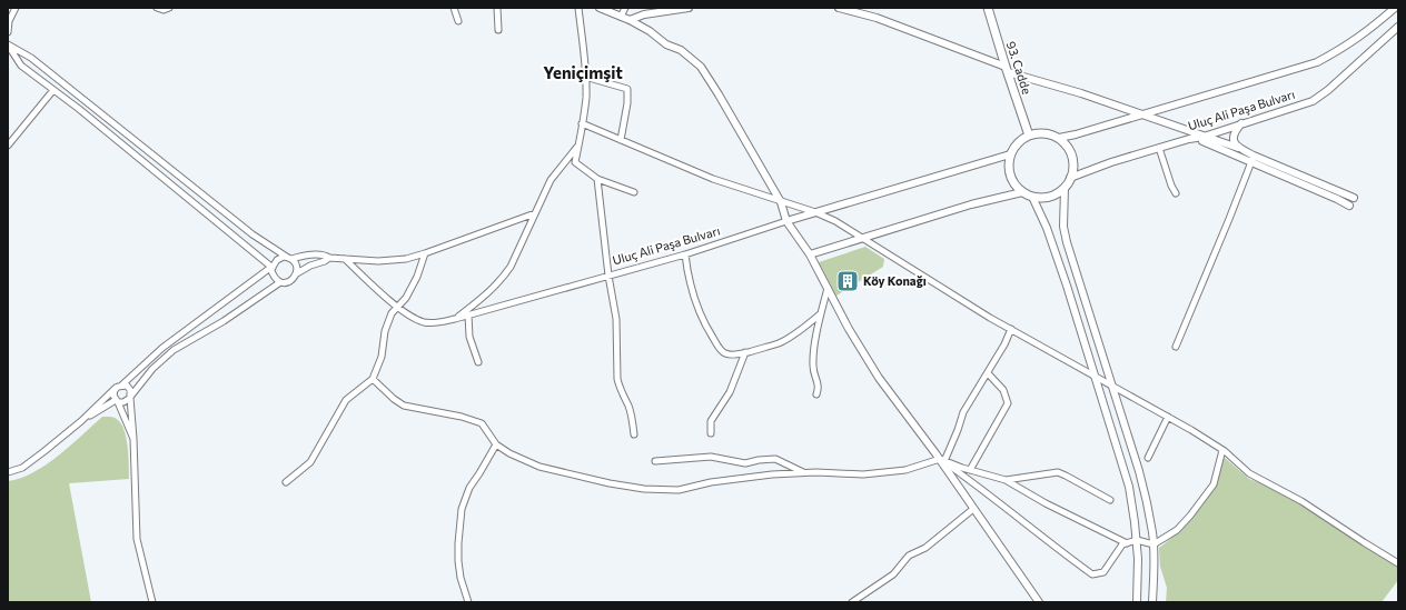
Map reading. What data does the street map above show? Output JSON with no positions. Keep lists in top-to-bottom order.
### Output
{
  "streets": {
    "main road": ["93. Cadde", "Uluç Ali Paşa Bulvarı"]
  },
  "crossings": [
    ["93. Cadde", "Uluç Ali Paşa Bulvarı"]
  ],
  "districts": ["Yeniçimşit"],
  "places": {
    "building": ["Köy Konağı"]
  }
}
